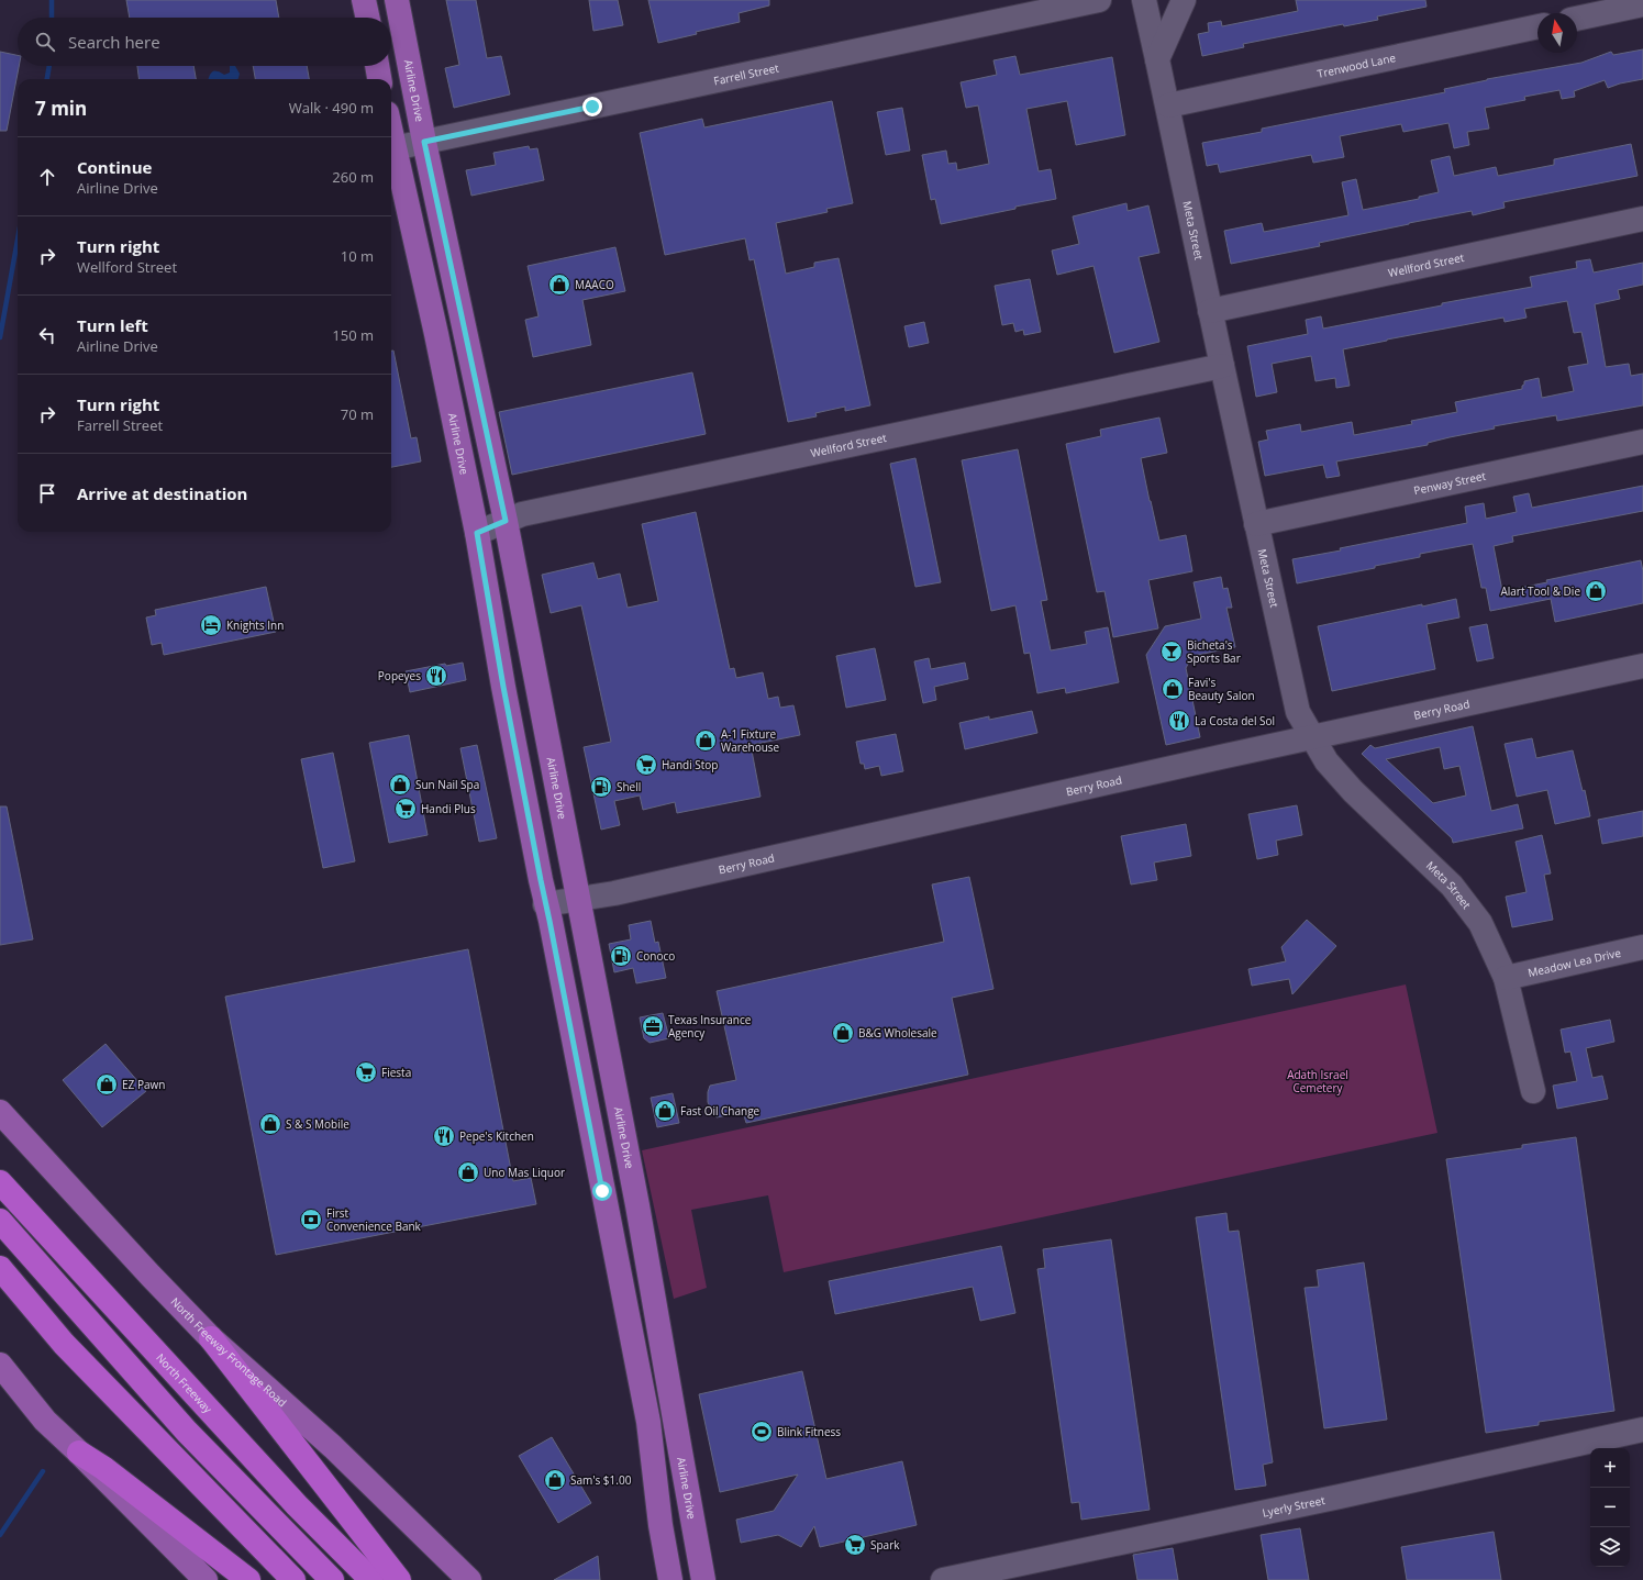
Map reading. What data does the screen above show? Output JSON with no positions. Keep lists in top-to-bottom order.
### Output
{
  "streets": {
    "highway": ["North Freeway"],
    "main road": ["Airline Drive", "North Freeway Frontage Road"],
    "street": [
      "Trenwood Lane",
      "Farrell Street",
      "Meta Street",
      "Wellford Street",
      "Penway Street",
      "Berry Road",
      "Meadow Lea Drive",
      "Lyerly Street"
    ]
  },
  "crossings": [
    ["Trenwood Lane", "Meta Street"],
    ["Farrell Street", "Airline Drive"],
    ["Airline Drive", "Wellford Street"],
    ["Airline Drive", "Berry Road"],
    ["Meta Street", "Wellford Street"],
    ["Meta Street", "Penway Street"],
    ["Meta Street", "Berry Road"],
    ["Meta Street", "Meadow Lea Drive"]
  ],
  "parks": ["Adath Israel Cemetery"],
  "places": {
    "shop": [
      "MAACO",
      "Alart Tool & Die",
      "Favi's Beauty Salon",
      "A-1 Fixture Warehouse",
      "Sun Nail Spa",
      "B&G Wholesale",
      "EZ Pawn",
      "Fast Oil Change",
      "S & S Mobile",
      "Uno Mas Liquor",
      "Sam's $1.00"
    ],
    "hotel": ["Knights Inn"],
    "bar": ["Bicheta's Sports Bar"],
    "restaurant": ["Popeyes", "La Costa del Sol", "Pepe's Kitchen"],
    "supermarket": [
      "Handi Stop",
      "Handi Plus",
      "Fiesta",
      "Spark"
    ],
    "fuel station": ["Shell", "Conoco"],
    "office": ["Texas Insurance Agency"],
    "bank": ["First Convenience Bank"],
    "sports": ["Blink Fitness"]
  },
  "north": "top",
  "page": {
    "search": "Search here",
    "heading": ["7 min", "Walk · 490 m"],
    "list": [
      ["Continue", "Airline Drive", "260 m"],
      ["Turn right", "Wellford Street", "10 m"],
      ["Turn left", "Airline Drive", "150 m"],
      ["Turn right", "Farrell Street", "70 m"],
      "Arrive at destination"
    ],
    "map_buttons": ["+", "−"]
  }
}
